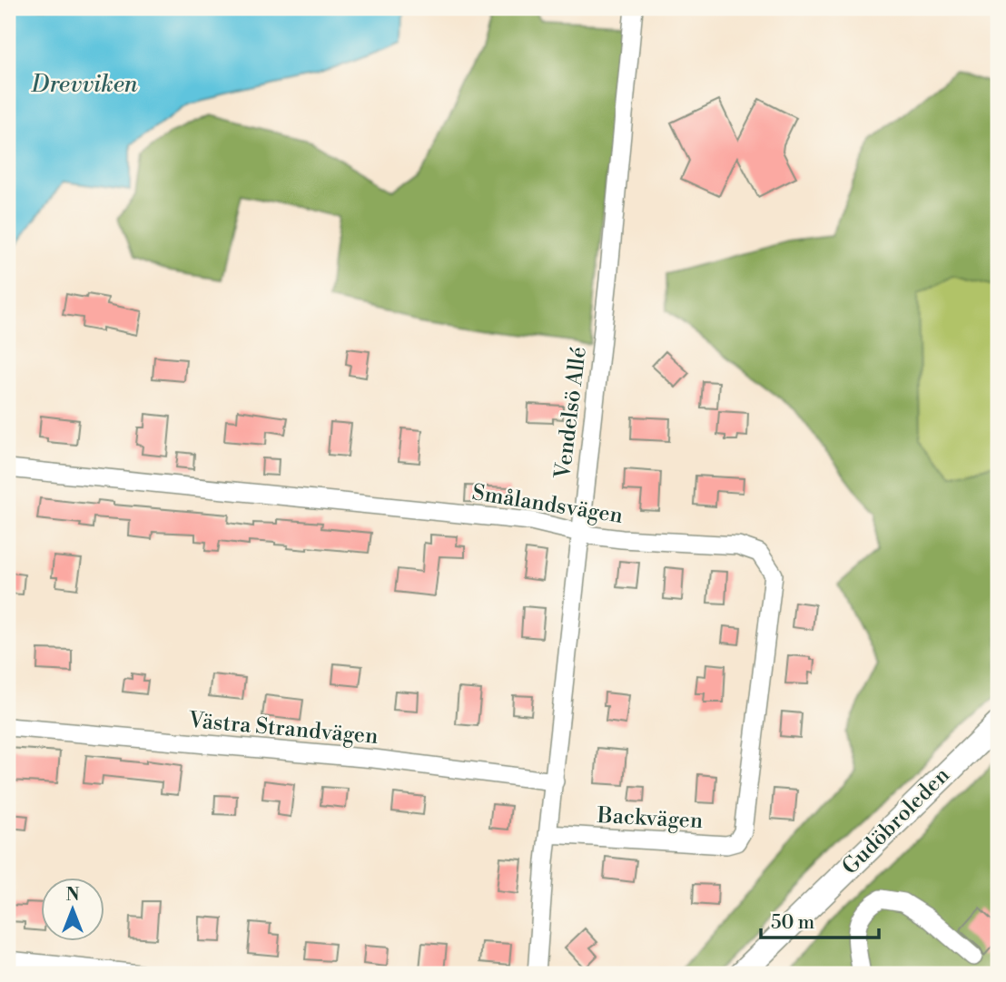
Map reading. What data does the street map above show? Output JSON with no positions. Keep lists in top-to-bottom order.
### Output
{
  "streets": {
    "main road": ["Gudöbroleden"],
    "street": [
      "Vendelsö Allé",
      "Smålandsvägen",
      "Västra Strandvägen",
      "Backvägen"
    ]
  },
  "crossings": [
    ["Vendelsö Allé", "Smålandsvägen"],
    ["Vendelsö Allé", "Västra Strandvägen"],
    ["Vendelsö Allé", "Backvägen"],
    ["Smålandsvägen", "Backvägen"]
  ],
  "water": ["Drevviken"],
  "scale_bar": "50 m",
  "north": "top"
}
